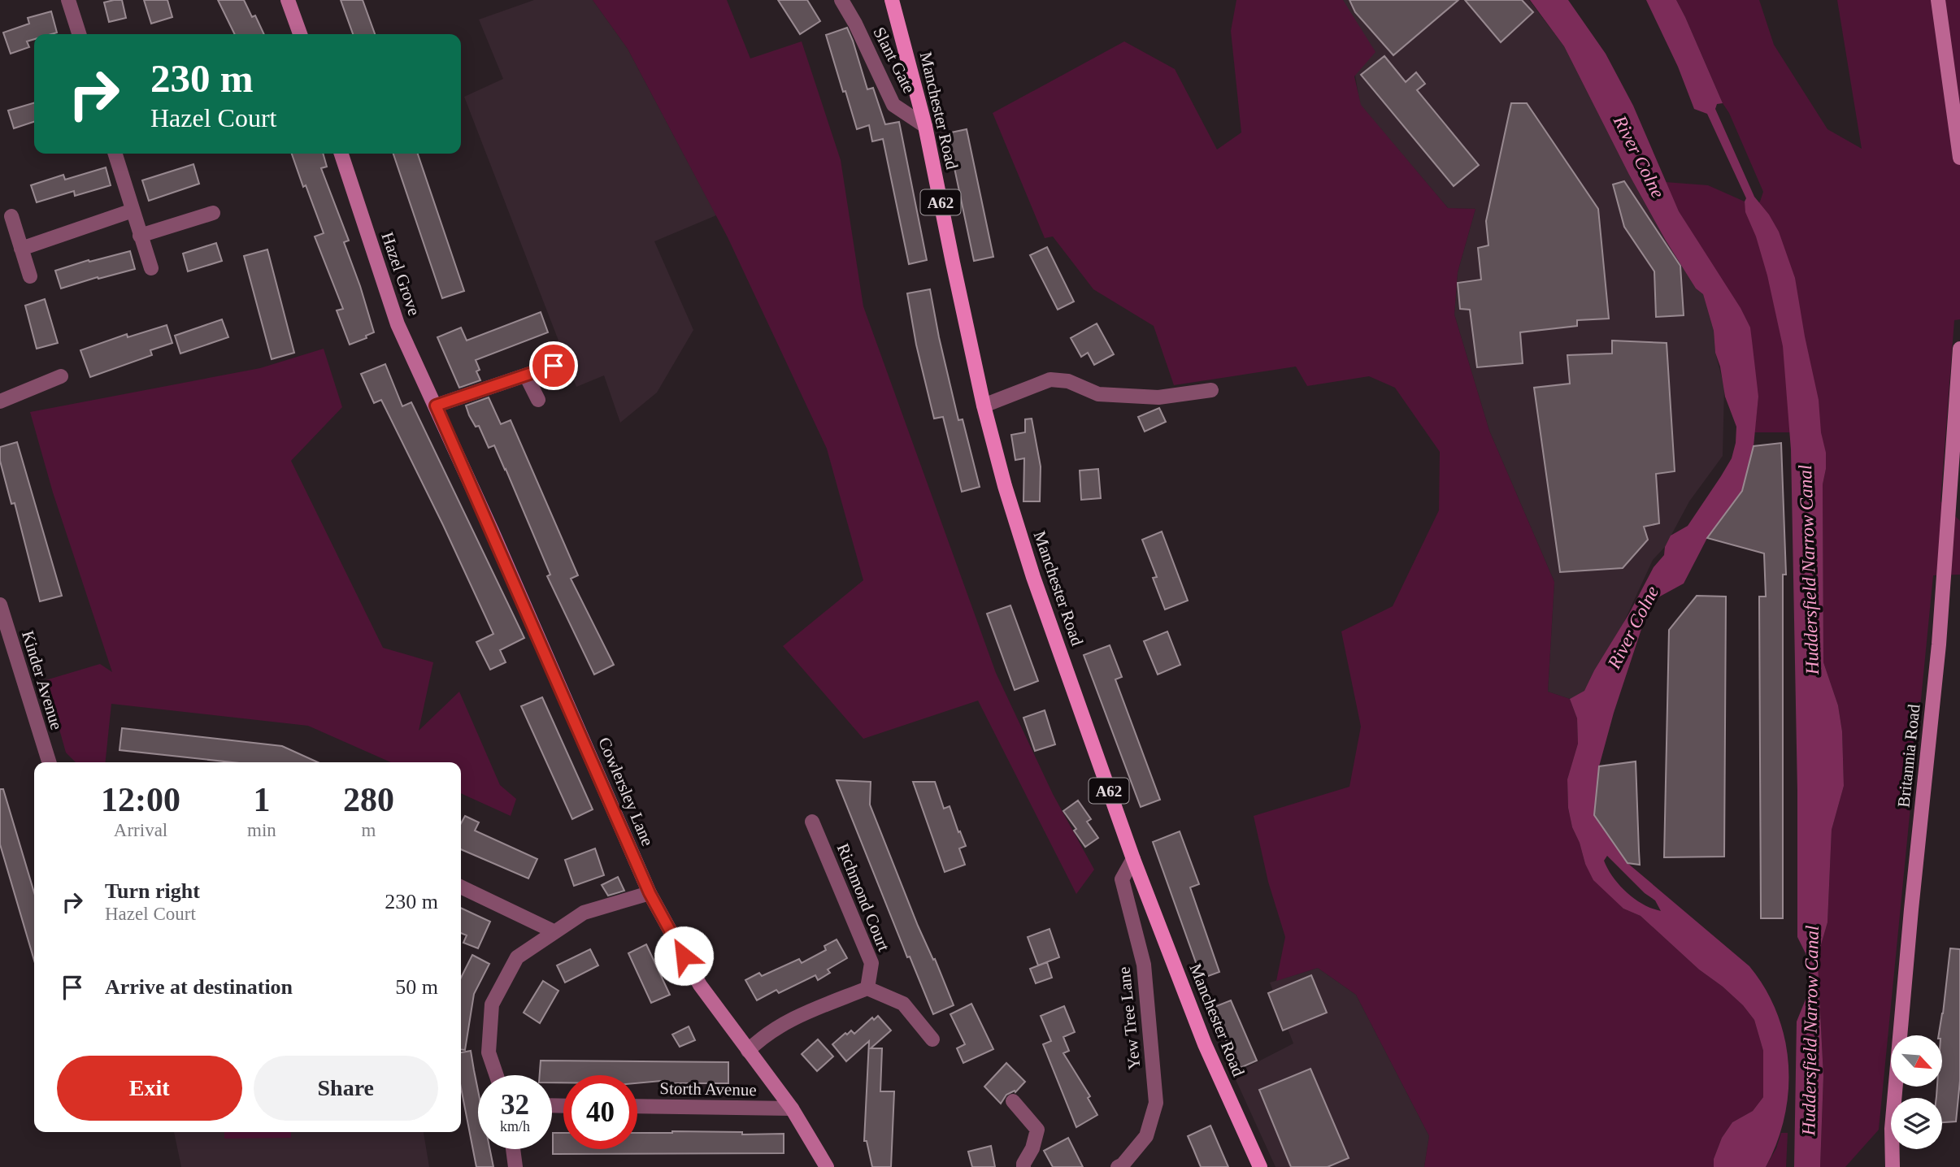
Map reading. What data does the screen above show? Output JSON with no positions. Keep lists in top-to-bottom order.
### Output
{
  "streets": {
    "main road": ["Manchester Road", "A62"],
    "street": [
      "Slant Gate",
      "Hazel Grove",
      "Kinder Avenue",
      "Britannia Road",
      "Cowlersley Lane",
      "Richmond Court",
      "Yew Tree Lane",
      "Storth Avenue"
    ]
  },
  "crossings": [
    ["Slant Gate", "Manchester Road"],
    ["Manchester Road", "Yew Tree Lane"],
    ["Hazel Grove", "Cowlersley Lane"],
    ["Cowlersley Lane", "Storth Avenue"]
  ],
  "water": ["River Colne", "Huddersfield Narrow Canal"],
  "north": "bottom right",
  "page": {
    "turn": ["230 m", "Hazel Court"],
    "eta": [
      "12:00",
      "Arrival",
      "1",
      "min",
      "280",
      "m"
    ],
    "list": [
      {
        "name": "Turn right",
        "note": "Hazel Court",
        "value": "230 m"
      },
      {
        "name": "Arrive at destination",
        "value": "50 m"
      }
    ],
    "buttons": ["Exit", "Share"],
    "speed": "32 km/h",
    "limit": "40"
  }
}
